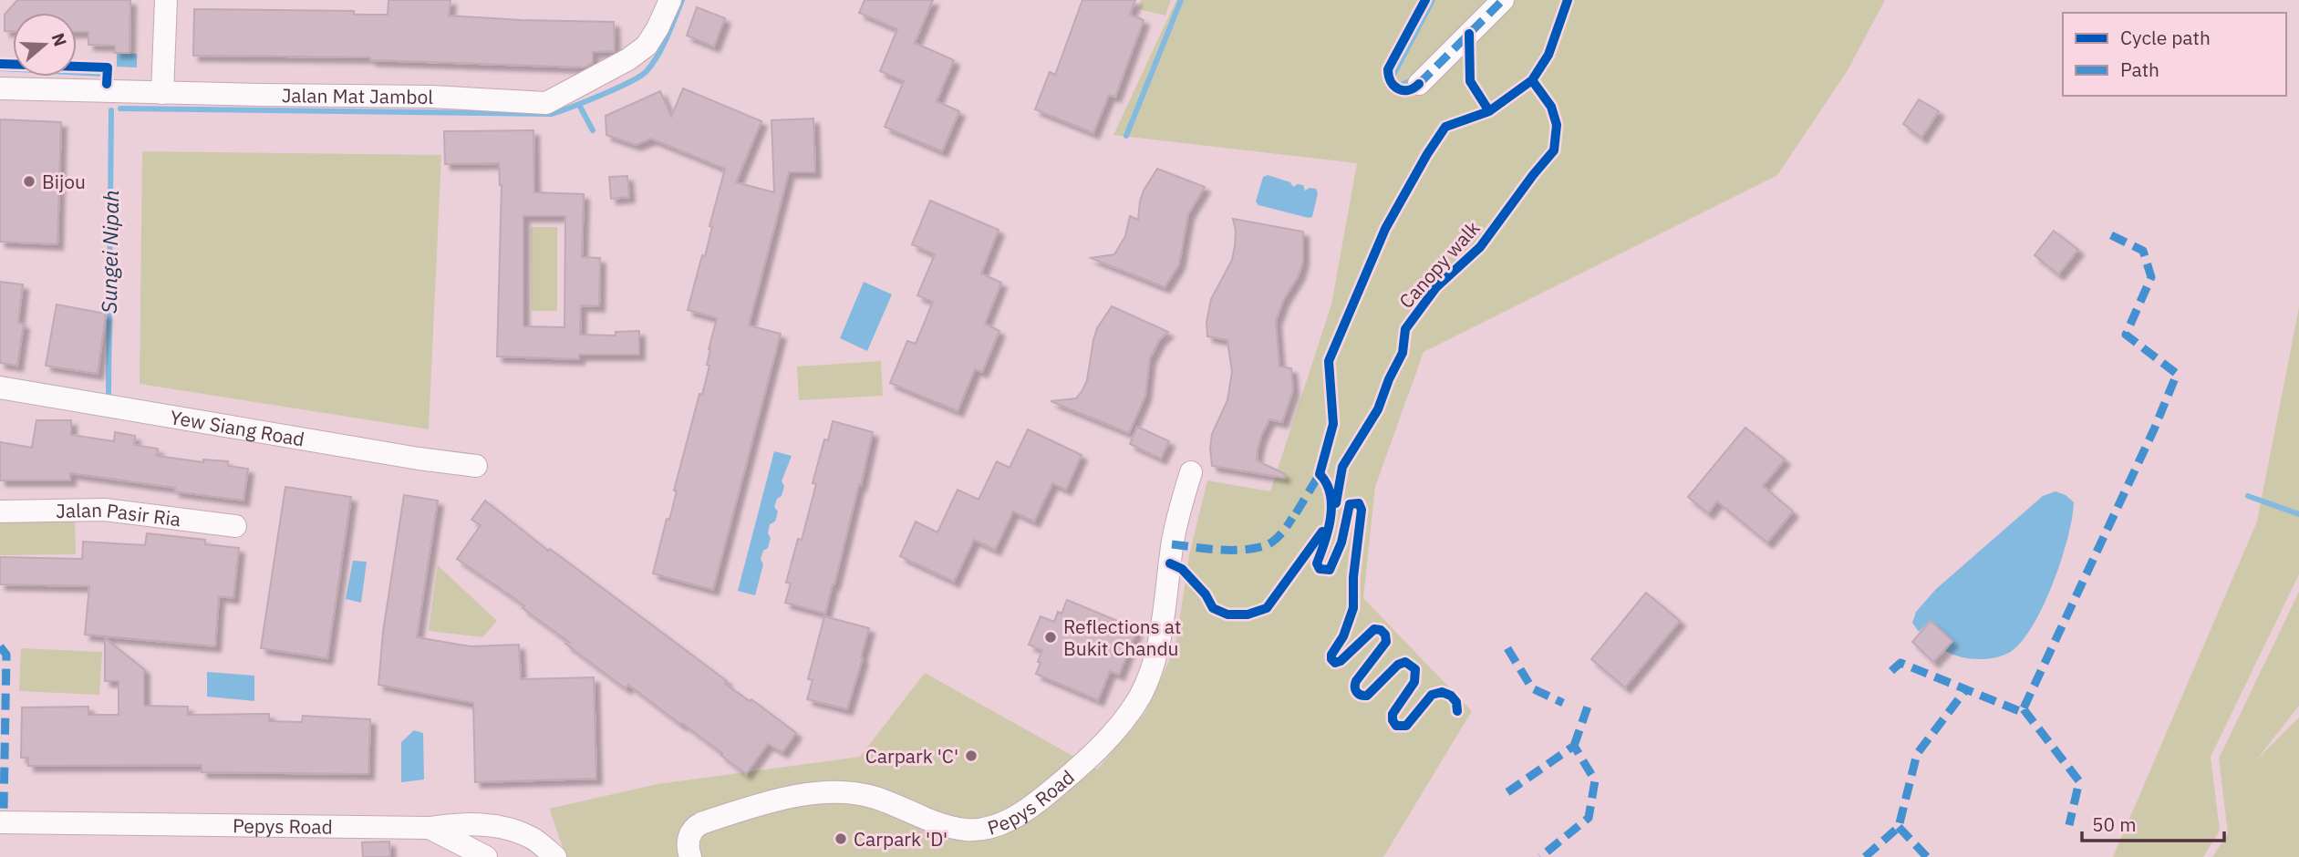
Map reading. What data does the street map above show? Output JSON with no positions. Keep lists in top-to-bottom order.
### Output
{
  "streets": {
    "street": [
      "Jalan Mat Jambol",
      "Yew Siang Road",
      "Jalan Pasir Ria",
      "Pepys Road"
    ],
    "cycle path": ["Canopy walk"]
  },
  "water": ["Sungei Nipah"],
  "places": [
    "Bijou",
    "Reflections at Bukit Chandu",
    "Carpark 'C'",
    "Carpark 'D'"
  ],
  "legend": ["Cycle path", "Path"],
  "scale_bar": "50 m",
  "north": "right"
}
